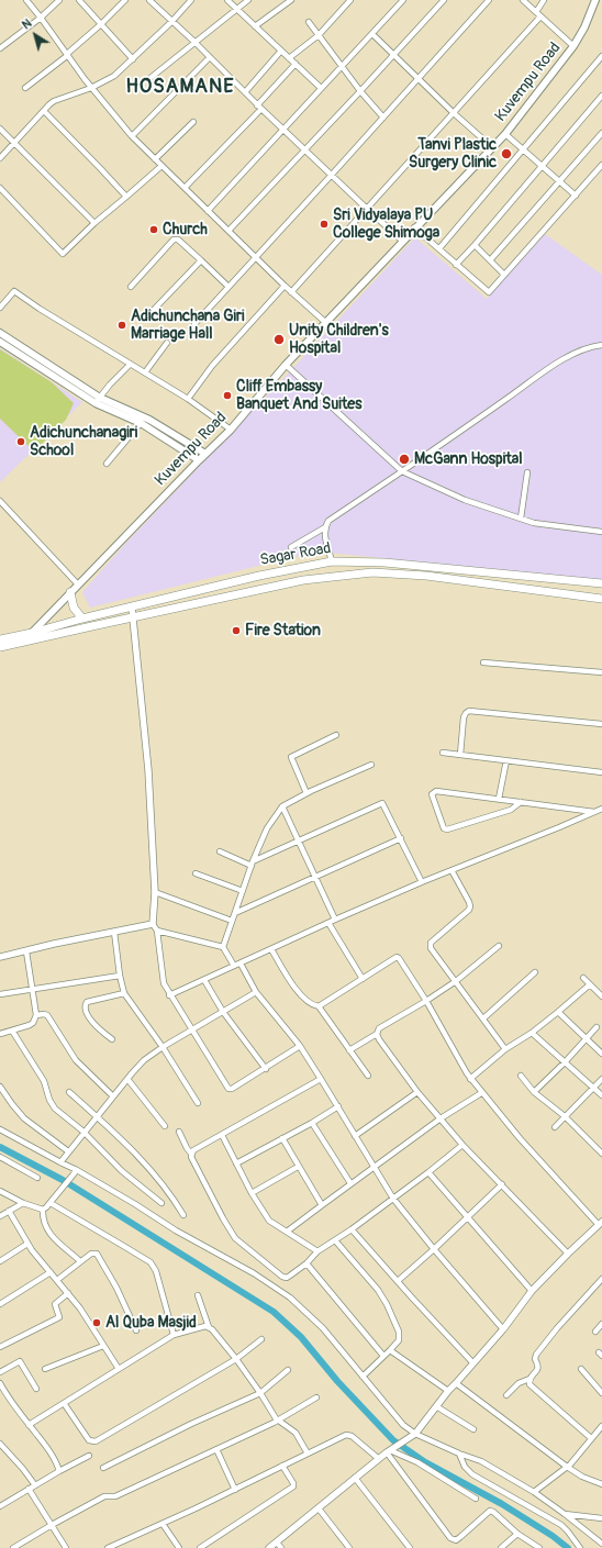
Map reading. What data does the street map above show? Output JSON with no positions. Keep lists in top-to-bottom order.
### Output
{
  "streets": {
    "highway": ["Sagar Road"],
    "main road": ["Kuvempu Road"]
  },
  "crossings": [
    ["Kuvempu Road", "Sagar Road"]
  ],
  "districts": ["HOSAMANE"],
  "places": [
    "Tanvi Plastic Surgery Clinic",
    "Sri Vidyalaya PU College Shimoga",
    "Church",
    "Adichunchana Giri Marriage Hall",
    "Unity Children's Hospital",
    "Cliff Embassy Banquet And Suites",
    "Adichunchanagiri School",
    "McGann Hospital",
    "Fire Station",
    "Al Quba Masjid"
  ],
  "north": "top left"
}
